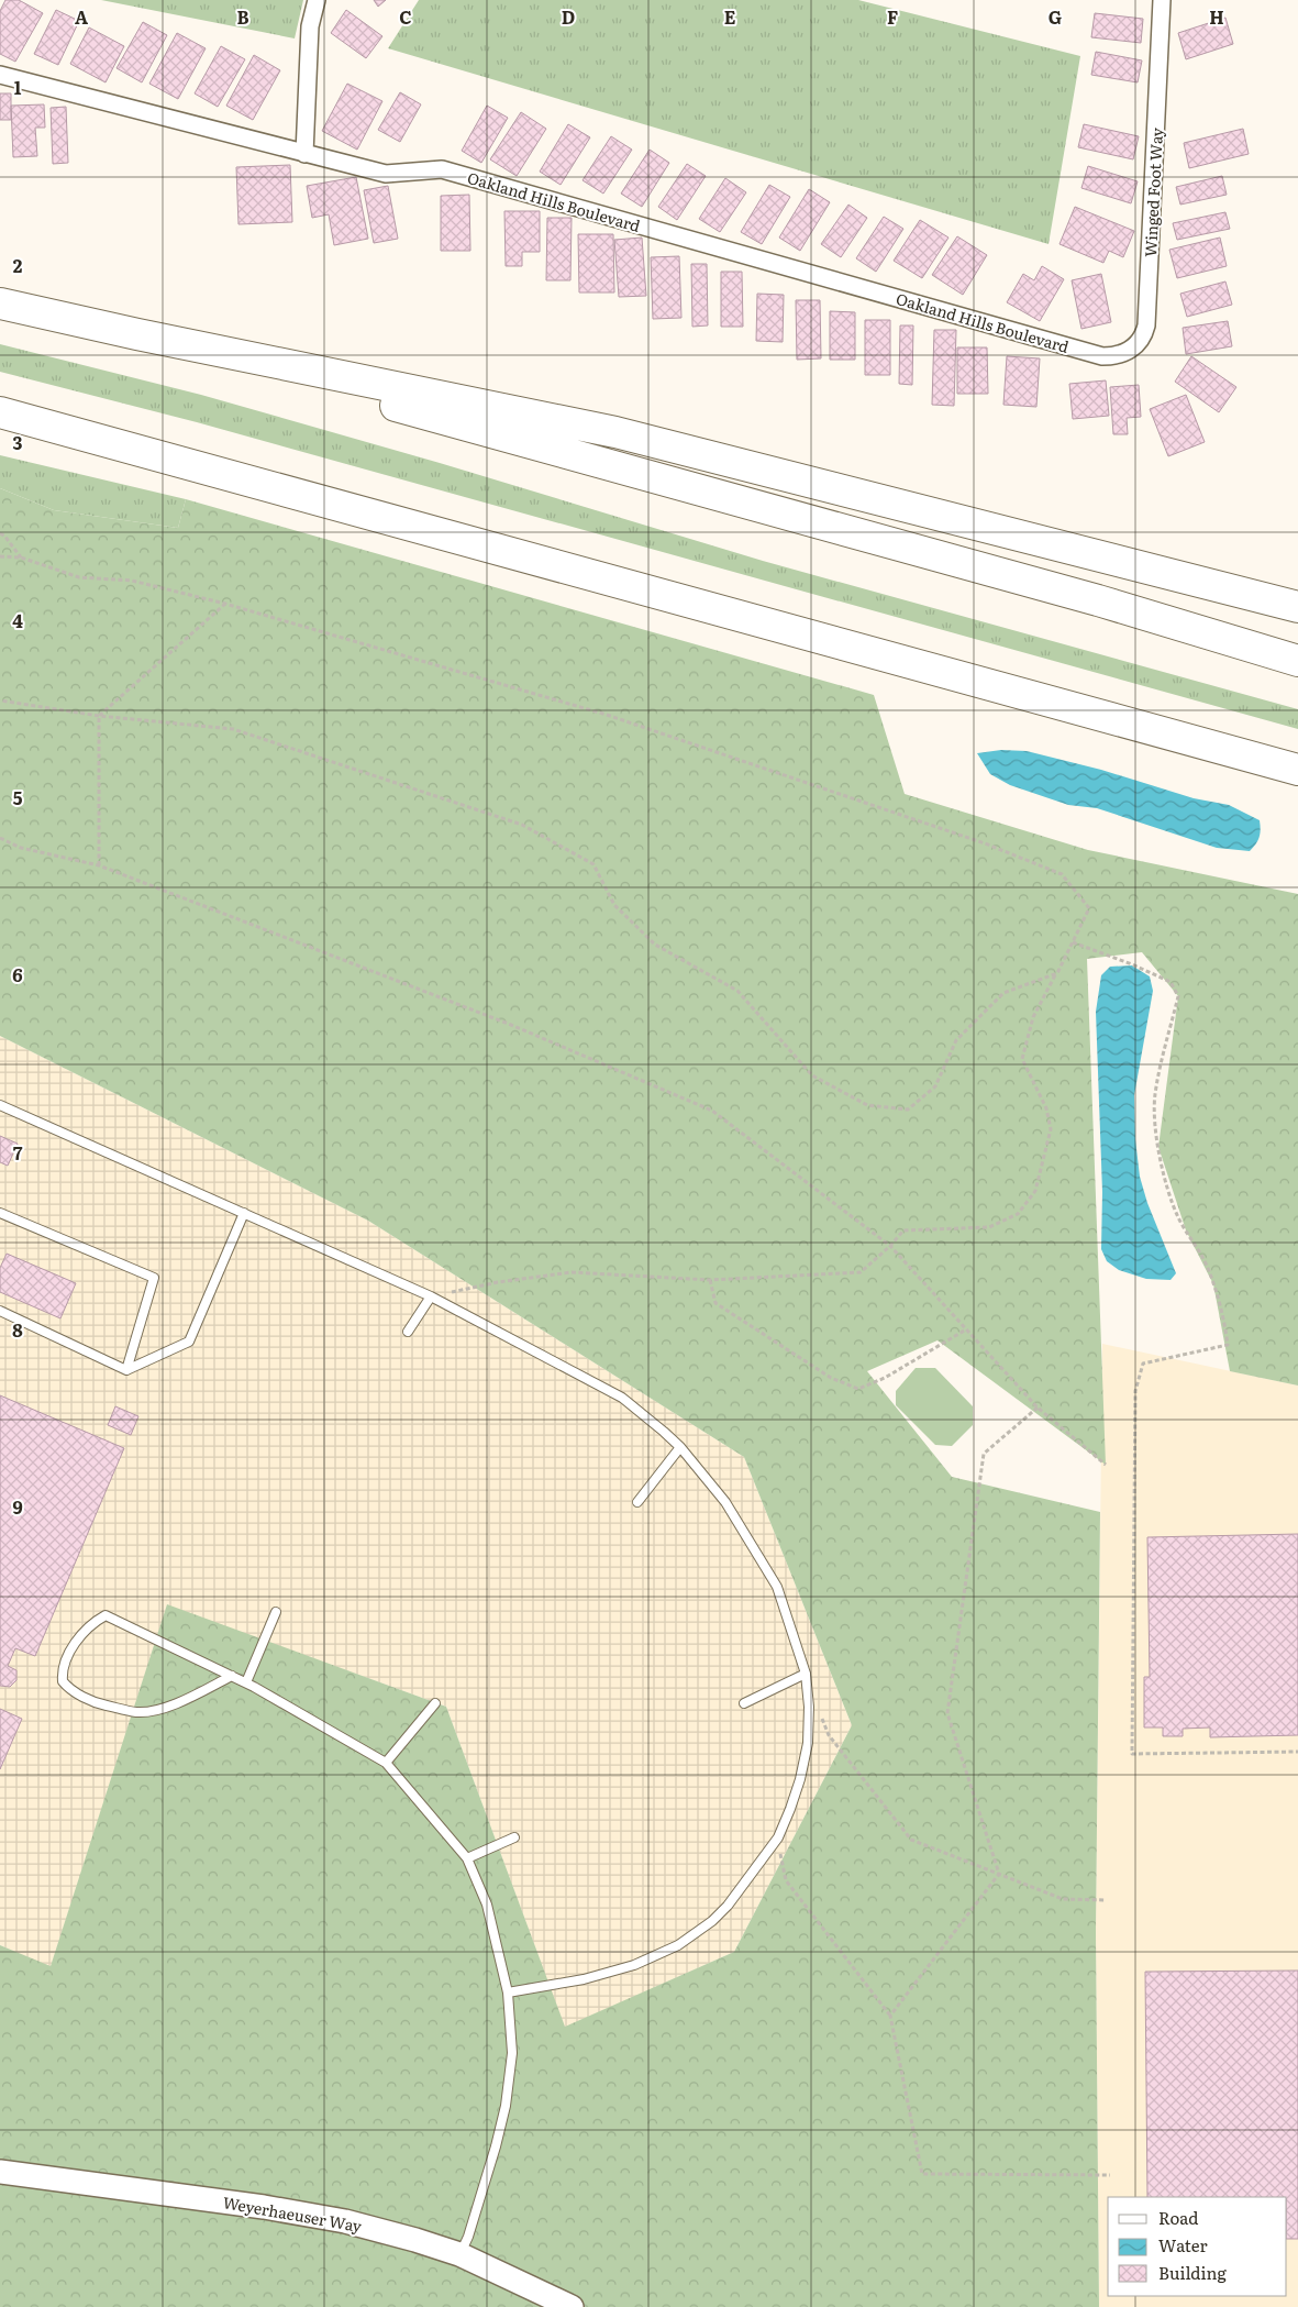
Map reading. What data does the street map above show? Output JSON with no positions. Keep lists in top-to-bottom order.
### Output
{
  "streets": {
    "street": ["Winged Foot Way", "Oakland Hills Boulevard", "Weyerhaeuser Way"]
  },
  "crossings": [
    ["Winged Foot Way", "Oakland Hills Boulevard"]
  ],
  "legend": ["Road", "Water", "Building"],
  "grid": {
    "columns": [
      "A",
      "B",
      "C",
      "D",
      "E",
      "F",
      "G",
      "H"
    ],
    "rows": [
      "1",
      "2",
      "3",
      "4",
      "5",
      "6",
      "7",
      "8",
      "9"
    ]
  }
}
